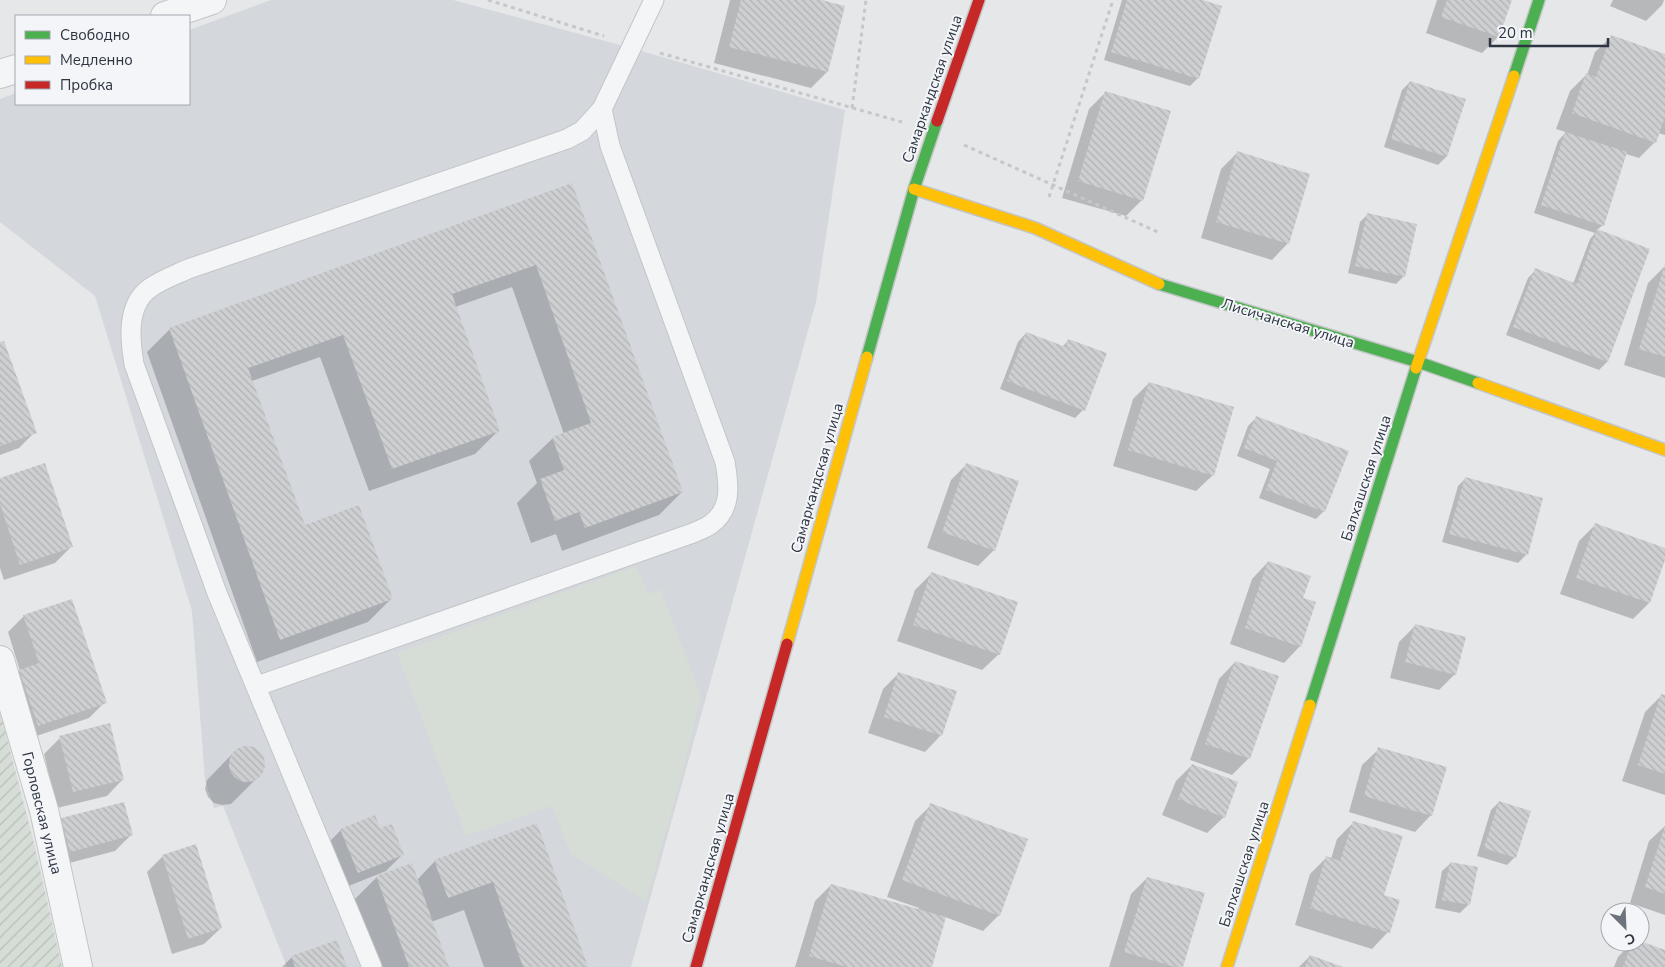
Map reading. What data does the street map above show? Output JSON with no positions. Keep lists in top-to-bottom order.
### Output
{
  "streets": {
    "street": [
      "Самаркандская улица",
      "Лисичанская улица",
      "Балхашская улица",
      "Горловская улица"
    ]
  },
  "crossings": [
    ["Самаркандская улица", "Лисичанская улица"],
    ["Лисичанская улица", "Балхашская улица"]
  ],
  "legend": ["Свободно", "Медленно", "Пробка"],
  "scale_bar": "20 m",
  "north": "bottom right"
}
